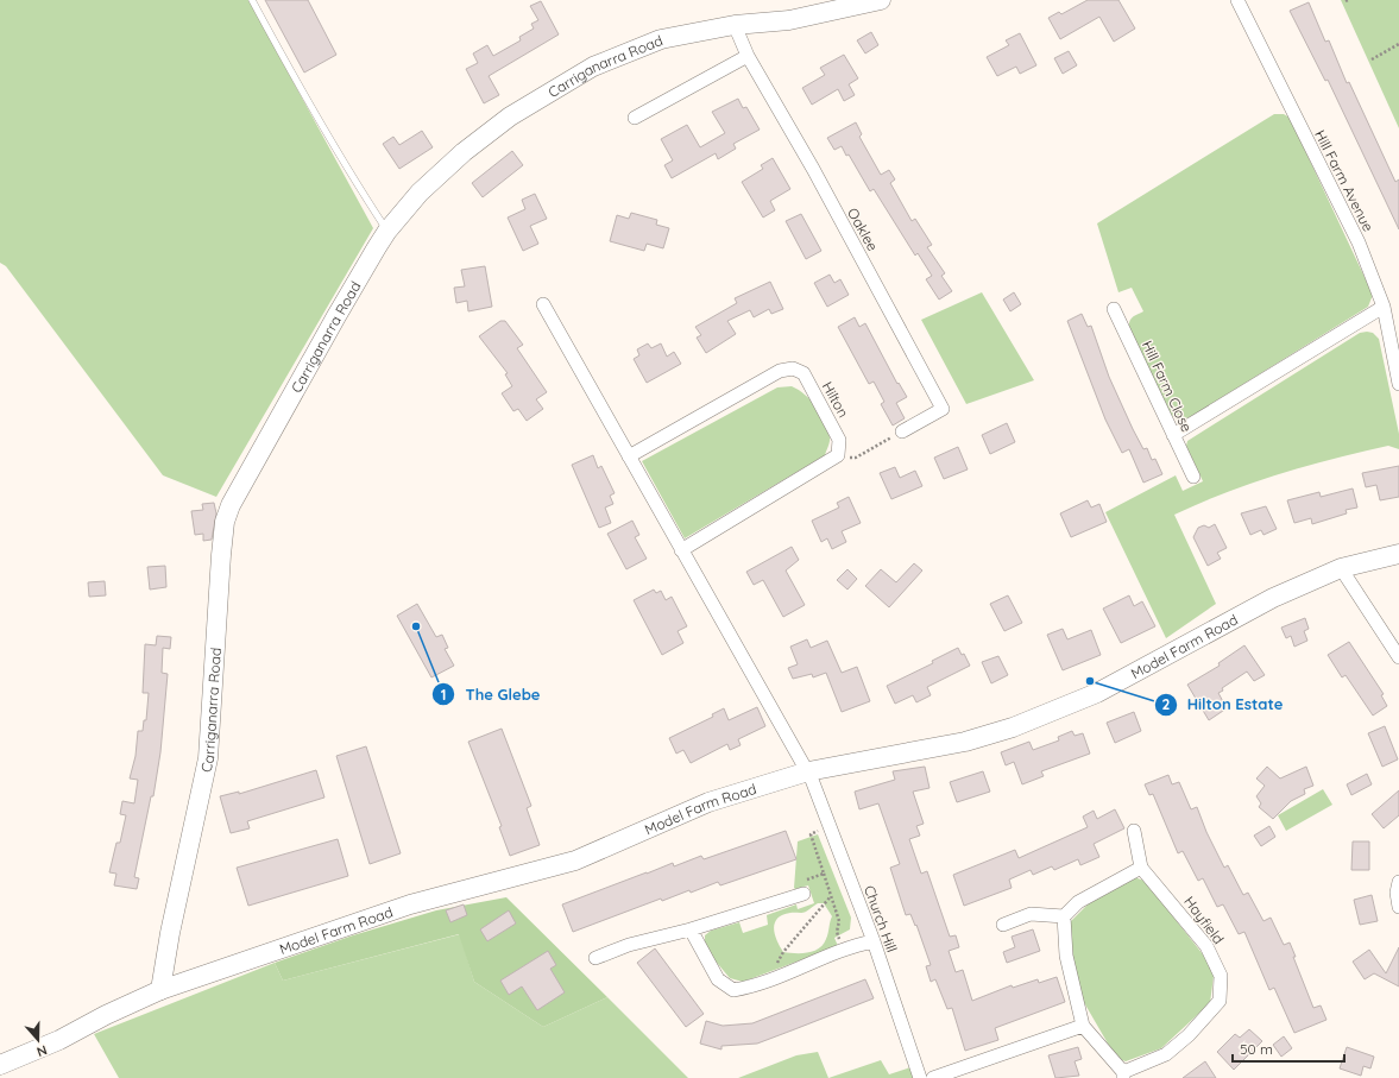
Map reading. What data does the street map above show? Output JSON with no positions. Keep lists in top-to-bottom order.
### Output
{
  "streets": {
    "main road": ["Carriganarra Road", "Model Farm Road"],
    "street": [
      "Hill Farm Avenue",
      "Oaklee",
      "Hill Farm Close",
      "Hilton",
      "Church Hill",
      "Hayfield"
    ]
  },
  "crossings": [
    ["Carriganarra Road", "Oaklee"],
    ["Carriganarra Road", "Model Farm Road"],
    ["Model Farm Road", "Church Hill"]
  ],
  "places": ["The Glebe", "Hilton Estate"],
  "scale_bar": "50 m",
  "north": "bottom"
}
